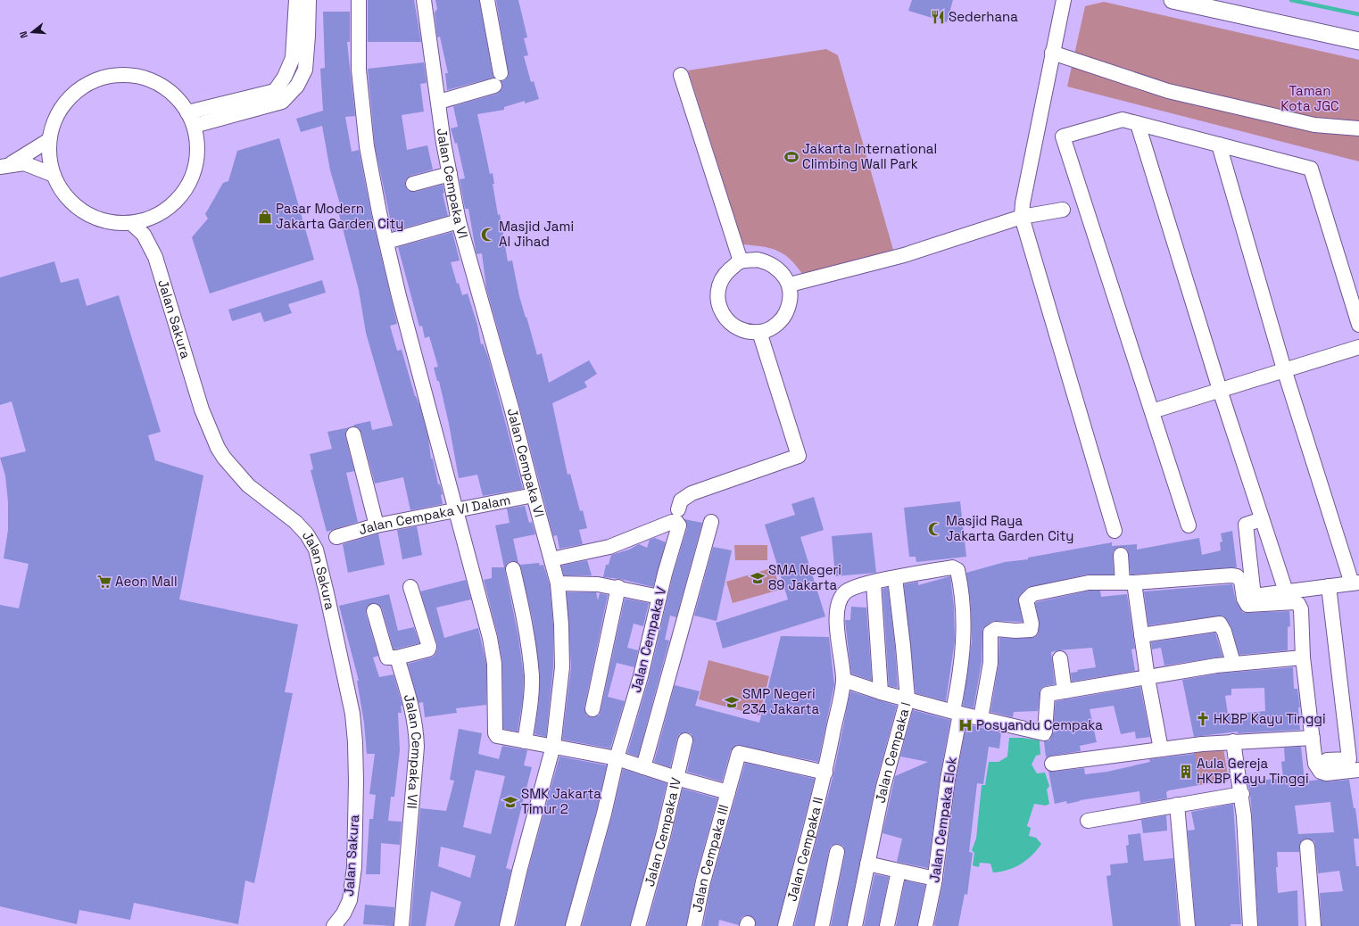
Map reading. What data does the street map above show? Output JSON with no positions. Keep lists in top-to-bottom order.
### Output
{
  "streets": {
    "street": [
      "Jalan Cempaka VI",
      "Jalan Sakura",
      "Jalan Cempaka VI Dalam",
      "Jalan Cempaka V",
      "Jalan Cempaka VII",
      "Jalan Cempaka I",
      "Jalan Cempaka Elok",
      "Jalan Cempaka IV",
      "Jalan Cempaka II",
      "Jalan Cempaka III"
    ]
  },
  "crossings": [
    ["Jalan Cempaka VI", "Jalan Cempaka VI Dalam"],
    ["Jalan Cempaka V", "Jalan Cempaka IV"],
    ["Jalan Cempaka I", "Jalan Cempaka Elok"],
    ["Jalan Cempaka I", "Jalan Cempaka II"],
    ["Jalan Cempaka Elok", "Jalan Cempaka II"],
    ["Jalan Cempaka IV", "Jalan Cempaka III"],
    ["Jalan Cempaka II", "Jalan Cempaka III"]
  ],
  "parks": ["Taman Kota JGC"],
  "places": {
    "restaurant": ["Sederhana"],
    "sports": ["Jakarta International Climbing Wall Park"],
    "shop": ["Pasar Modern Jakarta Garden City"],
    "mosque": ["Masjid Jami Al Jihad", "Masjid Raya Jakarta Garden City"],
    "school or university": ["SMA Negeri 89 Jakarta", "SMP Negeri 234 Jakarta", "SMK Jakarta Timur 2"],
    "supermarket": ["Aeon Mall"],
    "church": ["HKBP Kayu Tinggi"],
    "hospital": ["Posyandu Cempaka"],
    "building": ["Aula Gereja HKBP Kayu Tinggi"]
  },
  "north": "left"
}
